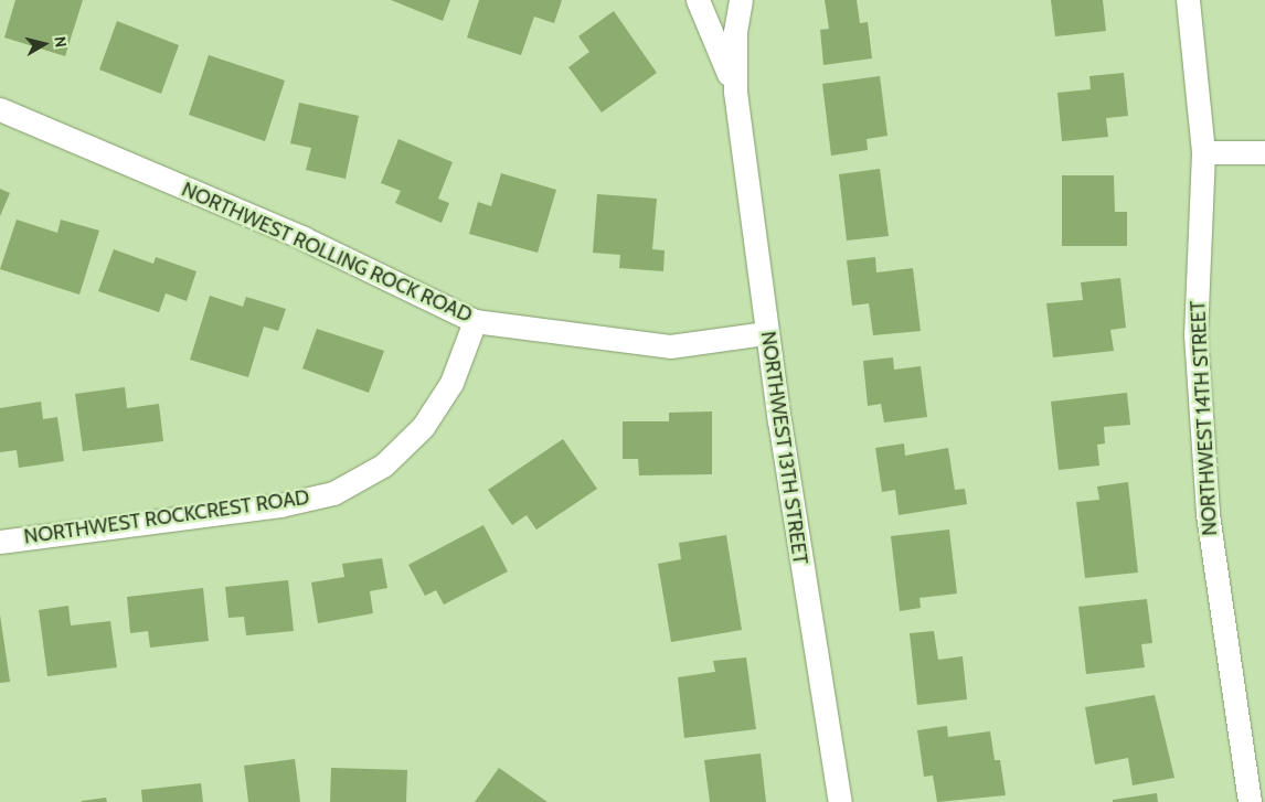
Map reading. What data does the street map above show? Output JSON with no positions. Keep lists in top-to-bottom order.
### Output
{
  "streets": {
    "street": [
      "NORTHWEST ROLLING ROCK ROAD",
      "NORTHWEST 14TH STREET",
      "NORTHWEST 13TH STREET",
      "NORTHWEST ROCKCREST ROAD"
    ]
  },
  "crossings": [
    ["NORTHWEST ROLLING ROCK ROAD", "NORTHWEST 13TH STREET"],
    ["NORTHWEST ROLLING ROCK ROAD", "NORTHWEST ROCKCREST ROAD"]
  ],
  "north": "right"
}
